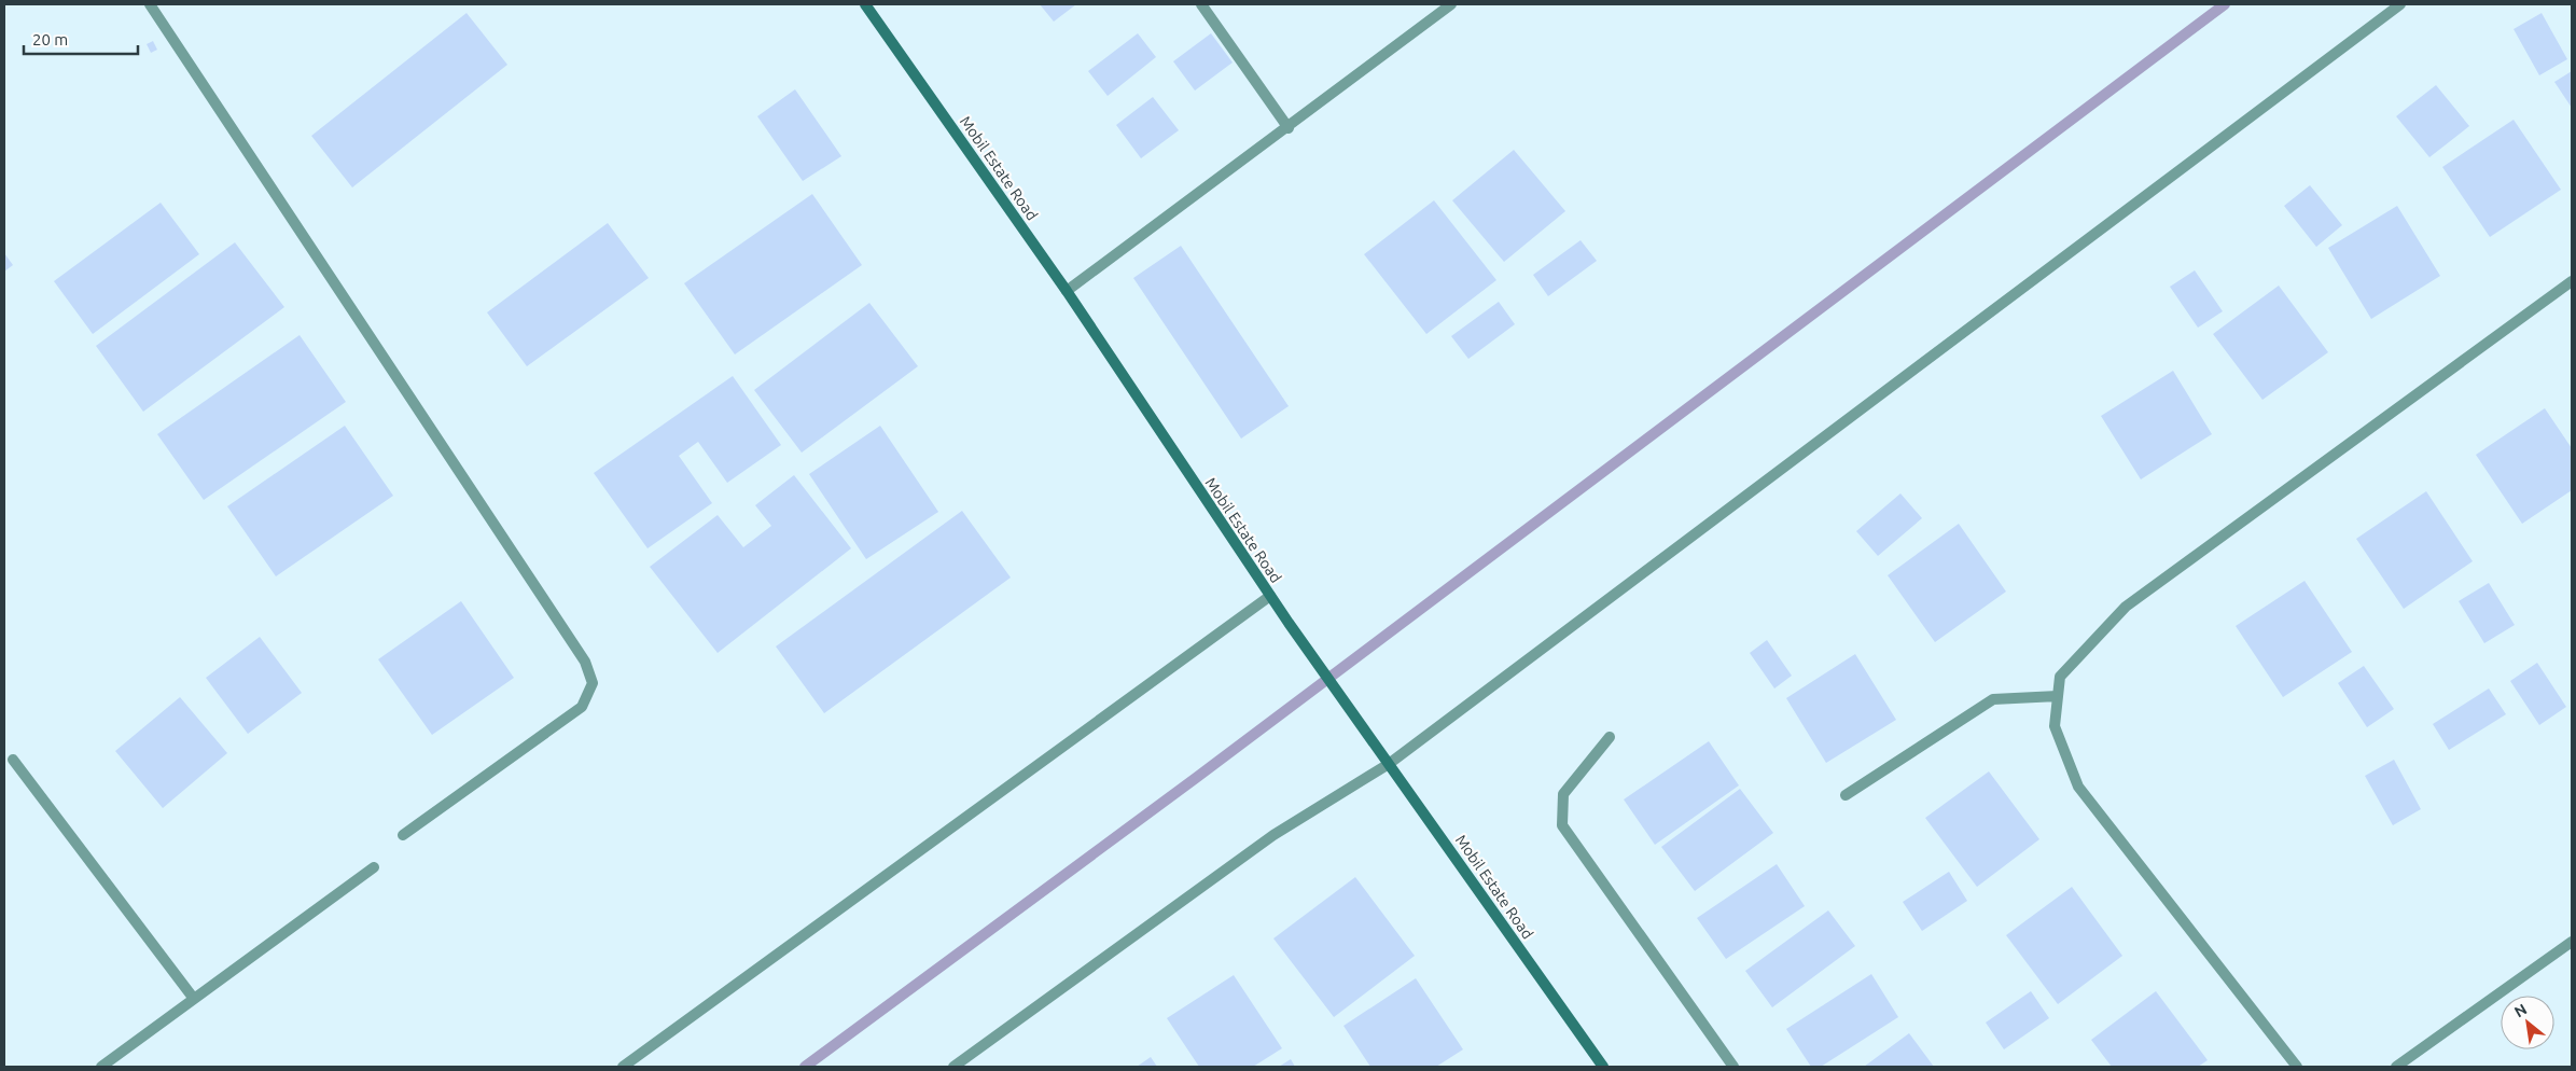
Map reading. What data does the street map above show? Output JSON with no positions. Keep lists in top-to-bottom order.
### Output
{
  "streets": {
    "main road": ["Mobil Estate Road"]
  },
  "scale_bar": "20 m",
  "north": "top left"
}
